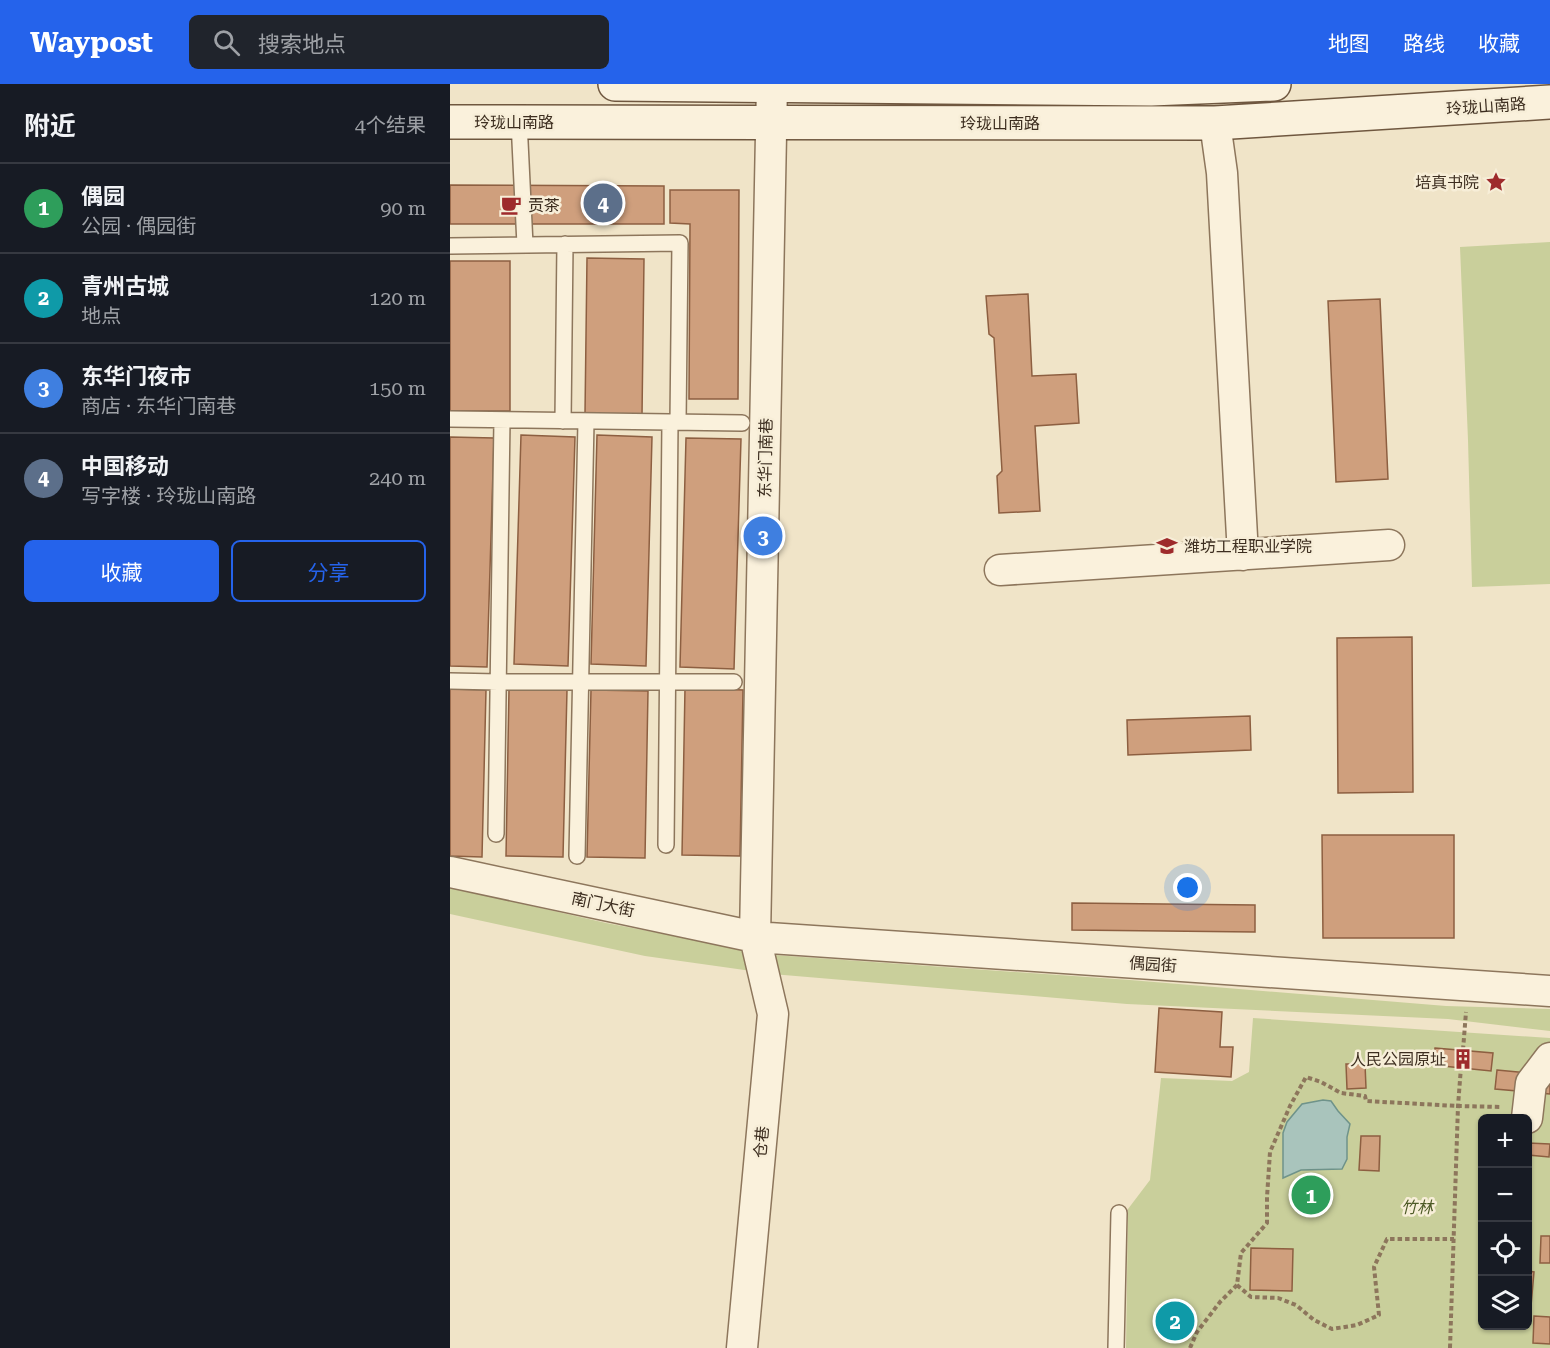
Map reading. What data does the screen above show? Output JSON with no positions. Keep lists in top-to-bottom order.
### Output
{
  "streets": {
    "main road": ["玲珑山南路"],
    "street": [
      "东华门南巷",
      "南门大街",
      "偶园街",
      "仓巷"
    ]
  },
  "crossings": [
    ["玲珑山南路", "东华门南巷"],
    ["东华门南巷", "南门大街"],
    ["东华门南巷", "偶园街"],
    ["东华门南巷", "仓巷"],
    ["南门大街", "偶园街"],
    ["南门大街", "仓巷"],
    ["偶园街", "仓巷"]
  ],
  "parks": ["竹林"],
  "places": {
    "place": ["培真书院"],
    "cafe": ["贡茶"],
    "school or university": ["潍坊工程职业学院"],
    "building": ["人民公园原址"]
  },
  "page": {
    "header": "Waypost",
    "search": "搜索地点",
    "nav": ["地图", "路线", "收藏"],
    "heading": ["附近", "4个结果"],
    "list": [
      {
        "mark": "1",
        "name": "偶园",
        "note": "公园 · 偶园街",
        "value": "90 m"
      },
      {
        "mark": "2",
        "name": "青州古城",
        "note": "地点",
        "value": "120 m"
      },
      {
        "mark": "3",
        "name": "东华门夜市",
        "note": "商店 · 东华门南巷",
        "value": "150 m"
      },
      {
        "mark": "4",
        "name": "中国移动",
        "note": "写字楼 · 玲珑山南路",
        "value": "240 m"
      }
    ],
    "pins": [
      "4",
      "3",
      "1",
      "2"
    ],
    "buttons": ["收藏", "分享"],
    "map_buttons": ["+", "−"]
  }
}
